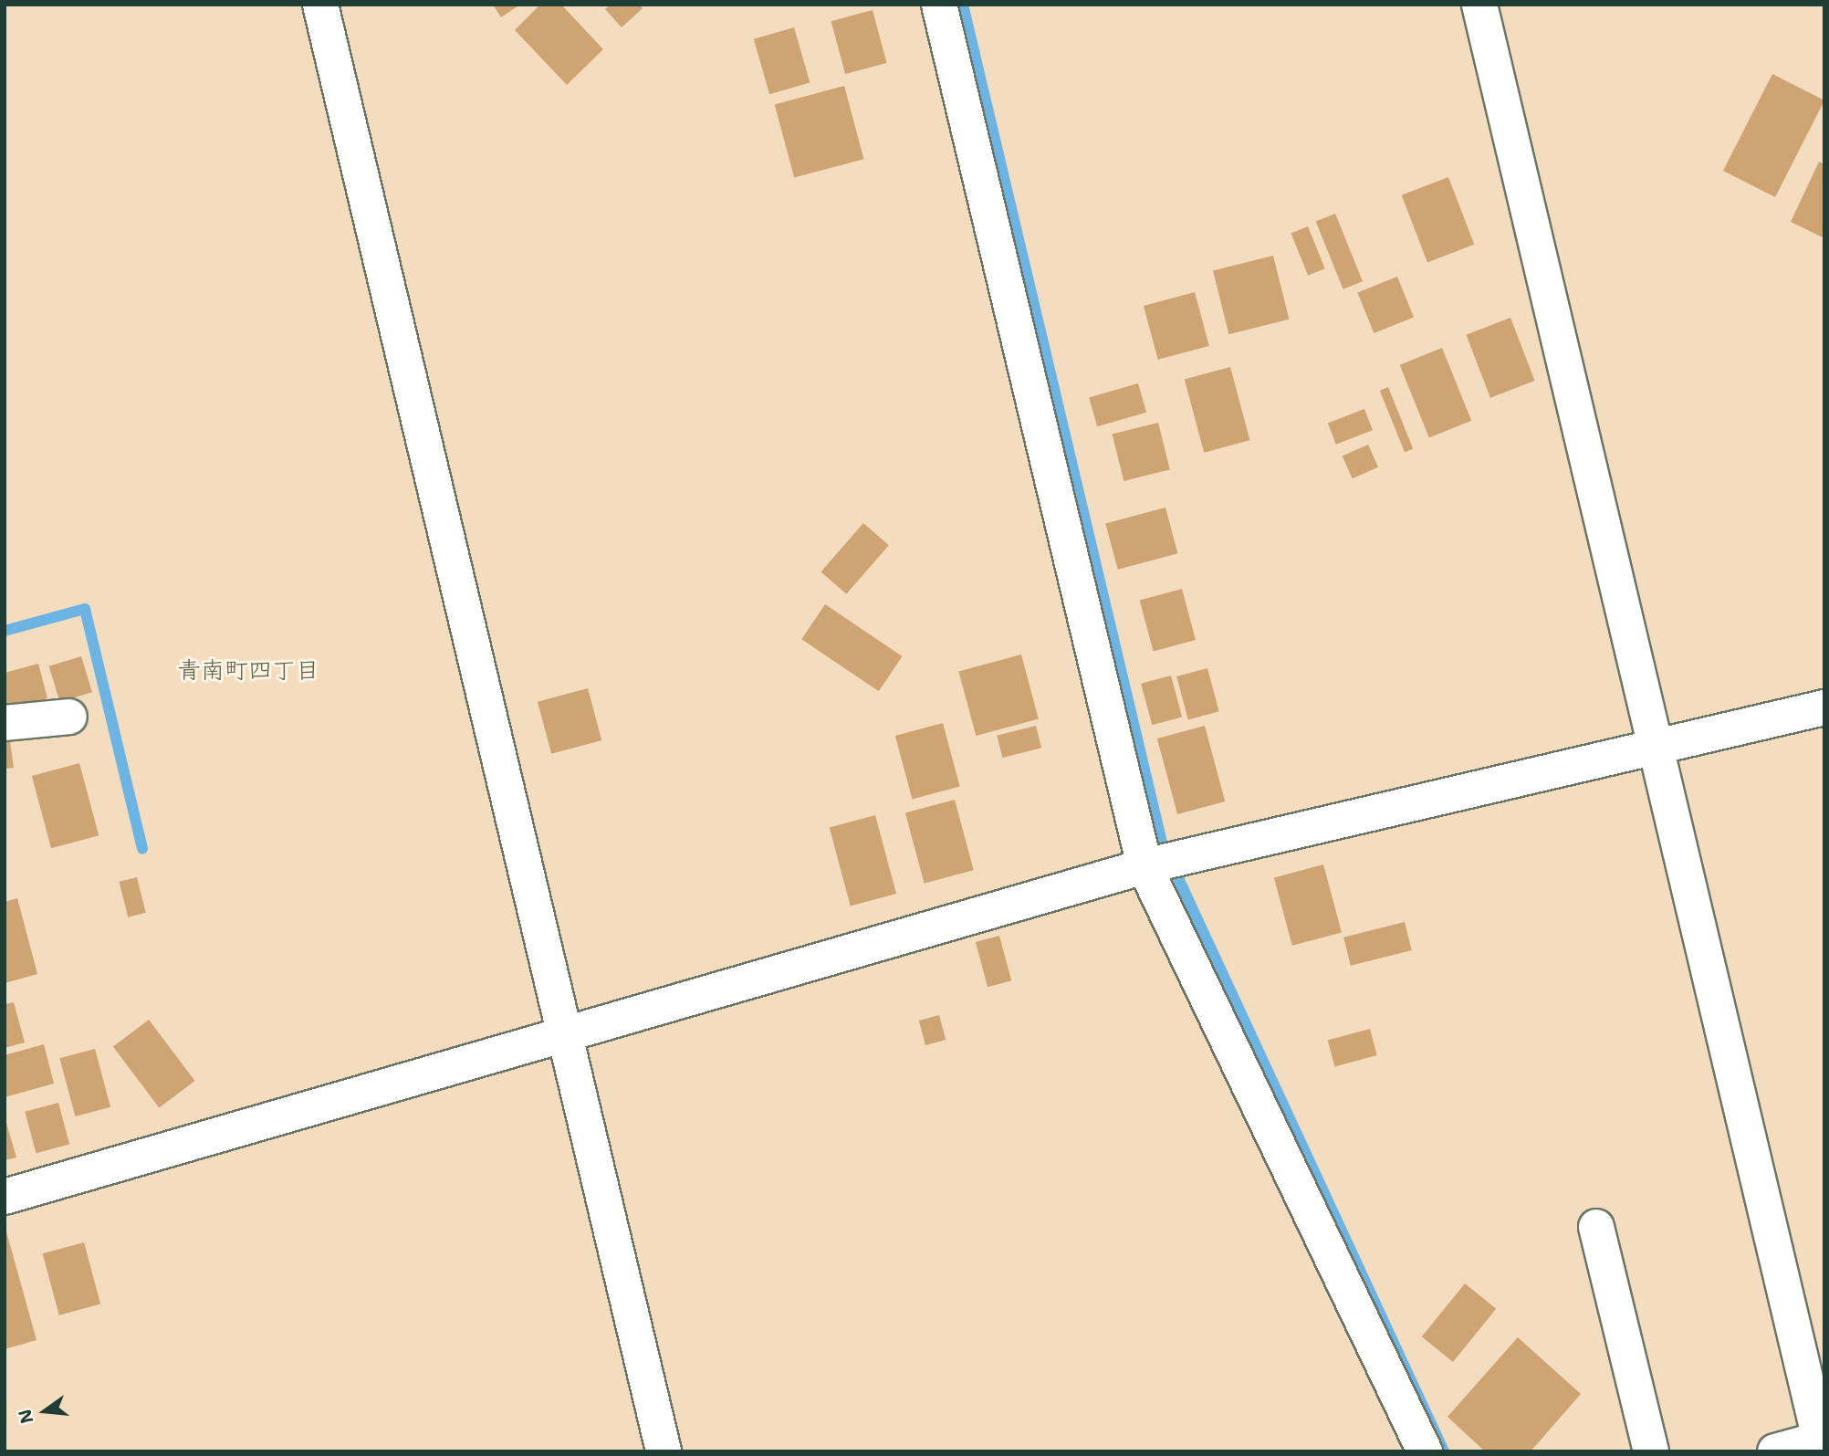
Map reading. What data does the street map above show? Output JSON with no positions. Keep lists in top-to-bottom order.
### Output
{
  "districts": ["青南町四丁目"],
  "north": "left"
}
